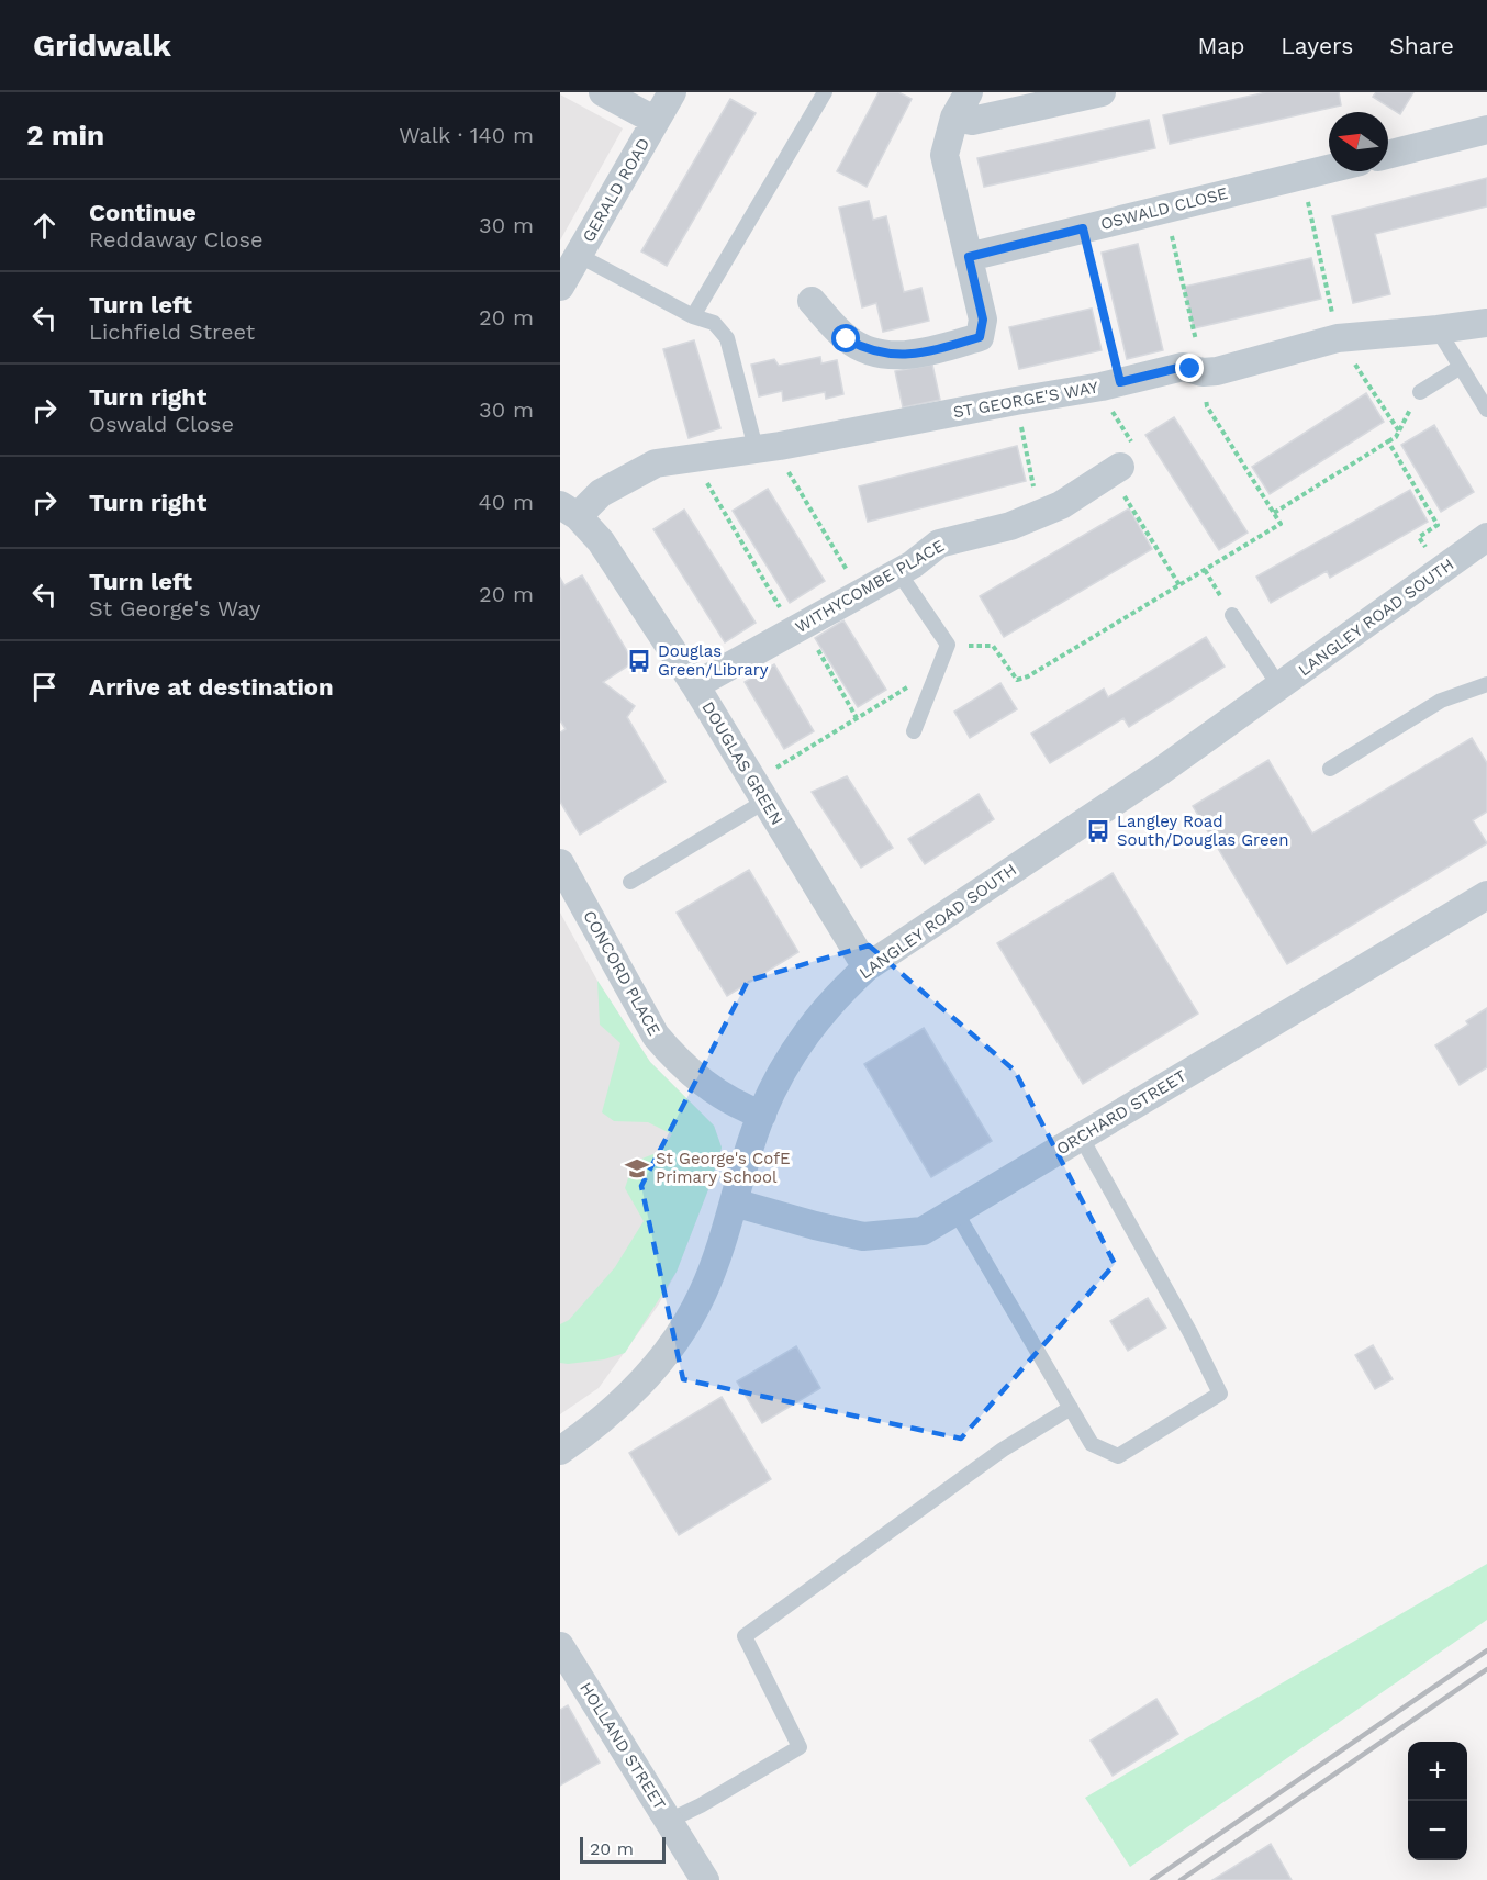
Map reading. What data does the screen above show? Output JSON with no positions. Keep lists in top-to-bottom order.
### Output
{
  "streets": {
    "street": [
      "GERALD ROAD",
      "OSWALD CLOSE",
      "ST GEORGE'S WAY",
      "WITHYCOMBE PLACE",
      "LANGLEY ROAD SOUTH",
      "DOUGLAS GREEN",
      "CONCORD PLACE",
      "ORCHARD STREET",
      "HOLLAND STREET"
    ]
  },
  "crossings": [
    ["ST GEORGE'S WAY", "DOUGLAS GREEN"],
    ["WITHYCOMBE PLACE", "DOUGLAS GREEN"],
    ["LANGLEY ROAD SOUTH", "DOUGLAS GREEN"],
    ["LANGLEY ROAD SOUTH", "CONCORD PLACE"],
    ["LANGLEY ROAD SOUTH", "ORCHARD STREET"]
  ],
  "places": {
    "bus stop": ["Douglas Green/Library", "Langley Road South/Douglas Green"],
    "school or university": ["St George's CofE Primary School"]
  },
  "scale_bar": "20 m",
  "north": "left",
  "page": {
    "header": "Gridwalk",
    "nav": ["Map", "Layers", "Share"],
    "heading": ["2 min", "Walk · 140 m"],
    "list": [
      ["Continue", "Reddaway Close", "30 m"],
      ["Turn left", "Lichfield Street", "20 m"],
      ["Turn right", "Oswald Close", "30 m"],
      ["Turn right", "40 m"],
      ["Turn left", "St George's Way", "20 m"],
      "Arrive at destination"
    ],
    "map_buttons": ["+", "−"],
    "scale": "20 m"
  }
}
